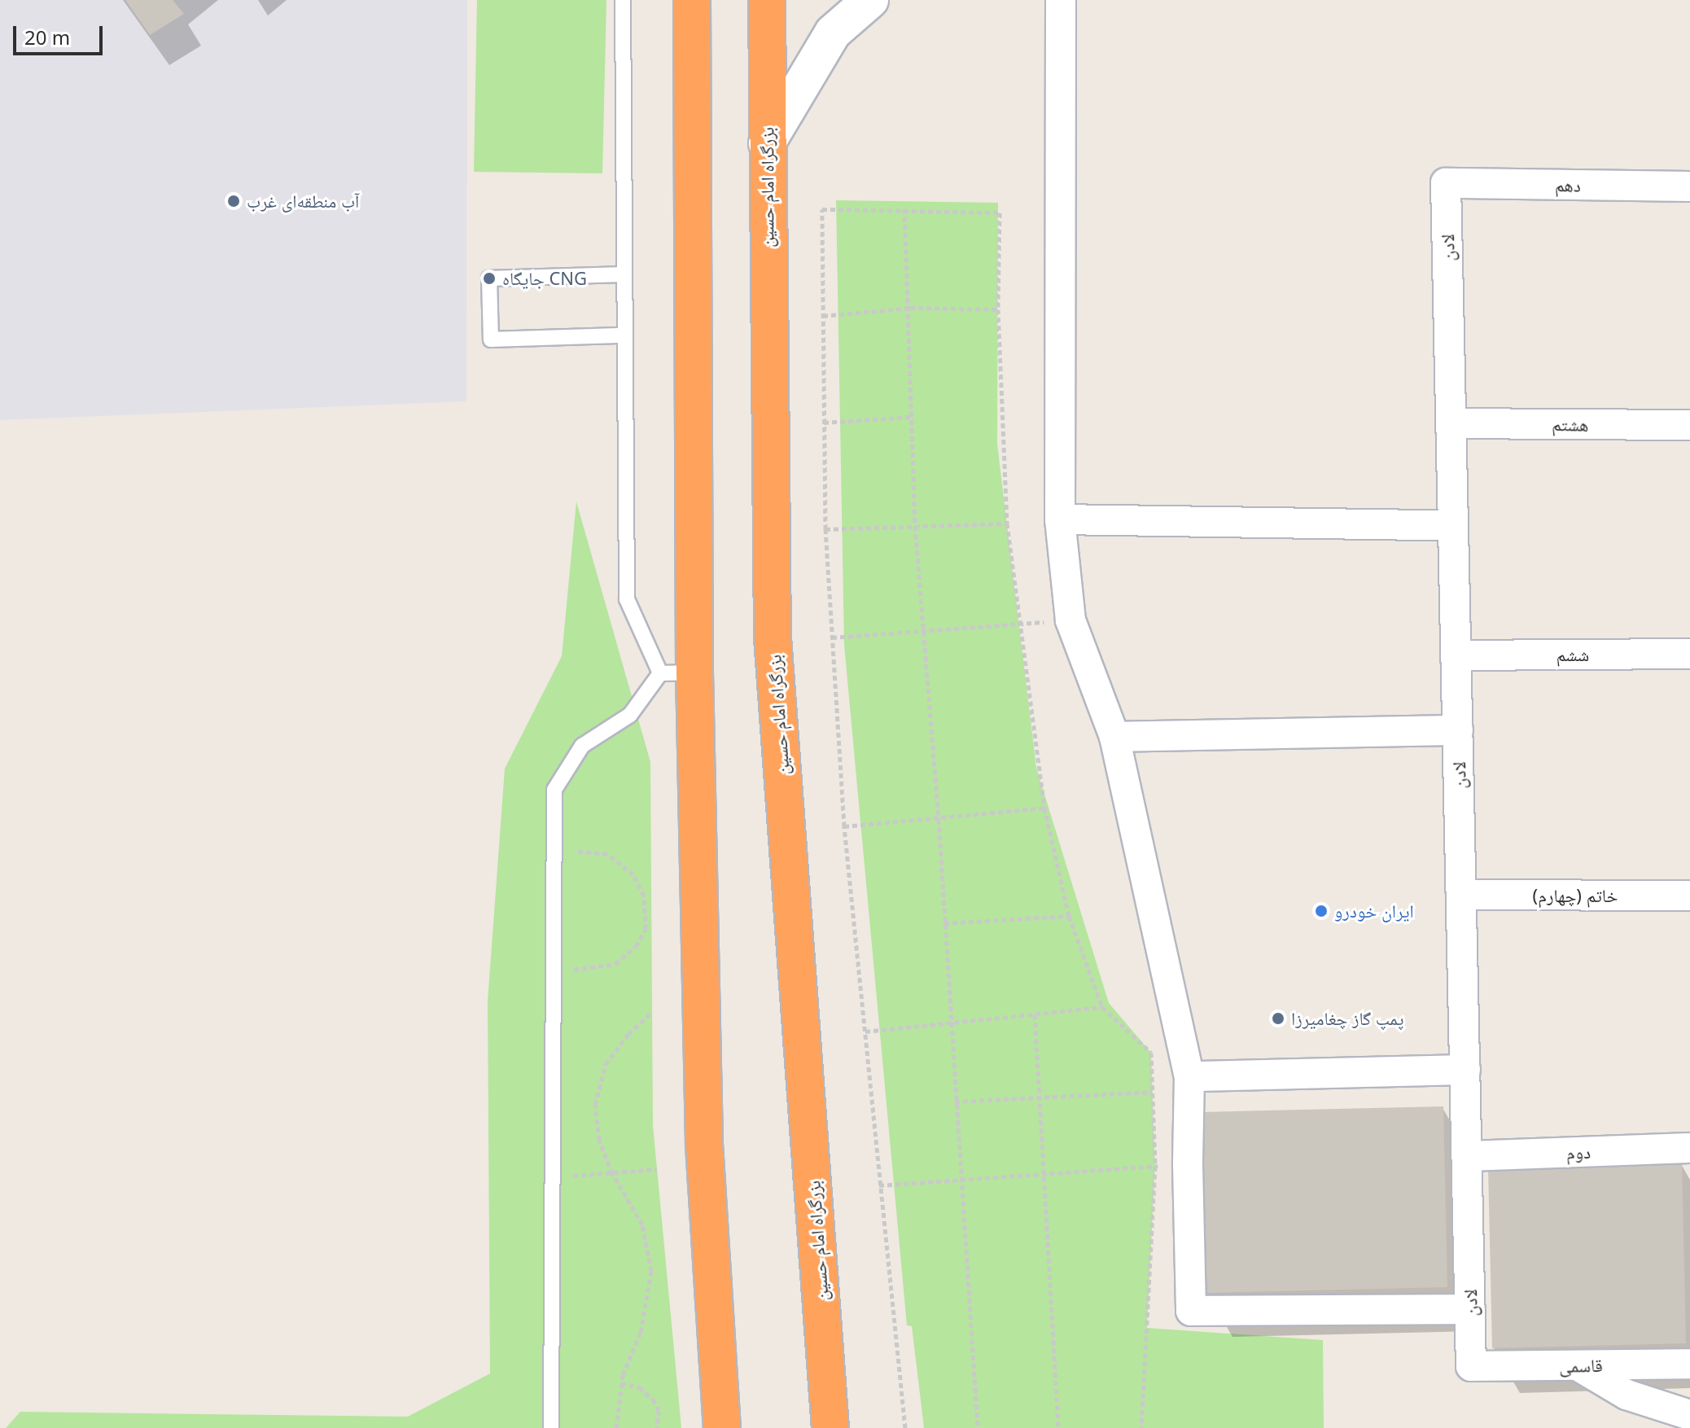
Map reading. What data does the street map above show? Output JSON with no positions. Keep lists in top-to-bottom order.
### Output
{
  "streets": {
    "highway": ["بزرگراه امام حسین"],
    "street": [
      "دهم",
      "لادن",
      "هشتم",
      "ششم",
      "خاتم (چهارم)",
      "دوم",
      "قاسمی"
    ]
  },
  "crossings": [
    ["دهم", "لادن"],
    ["لادن", "هشتم"],
    ["لادن", "ششم"],
    ["لادن", "خاتم (چهارم)"],
    ["لادن", "دوم"],
    ["لادن", "قاسمی"]
  ],
  "places": [
    "آب منطقه‌ای غرب",
    "جایگاه CNG",
    "ایران خودرو",
    "پمپ گاز چغامیرزا"
  ],
  "scale_bar": "20 m"
}
